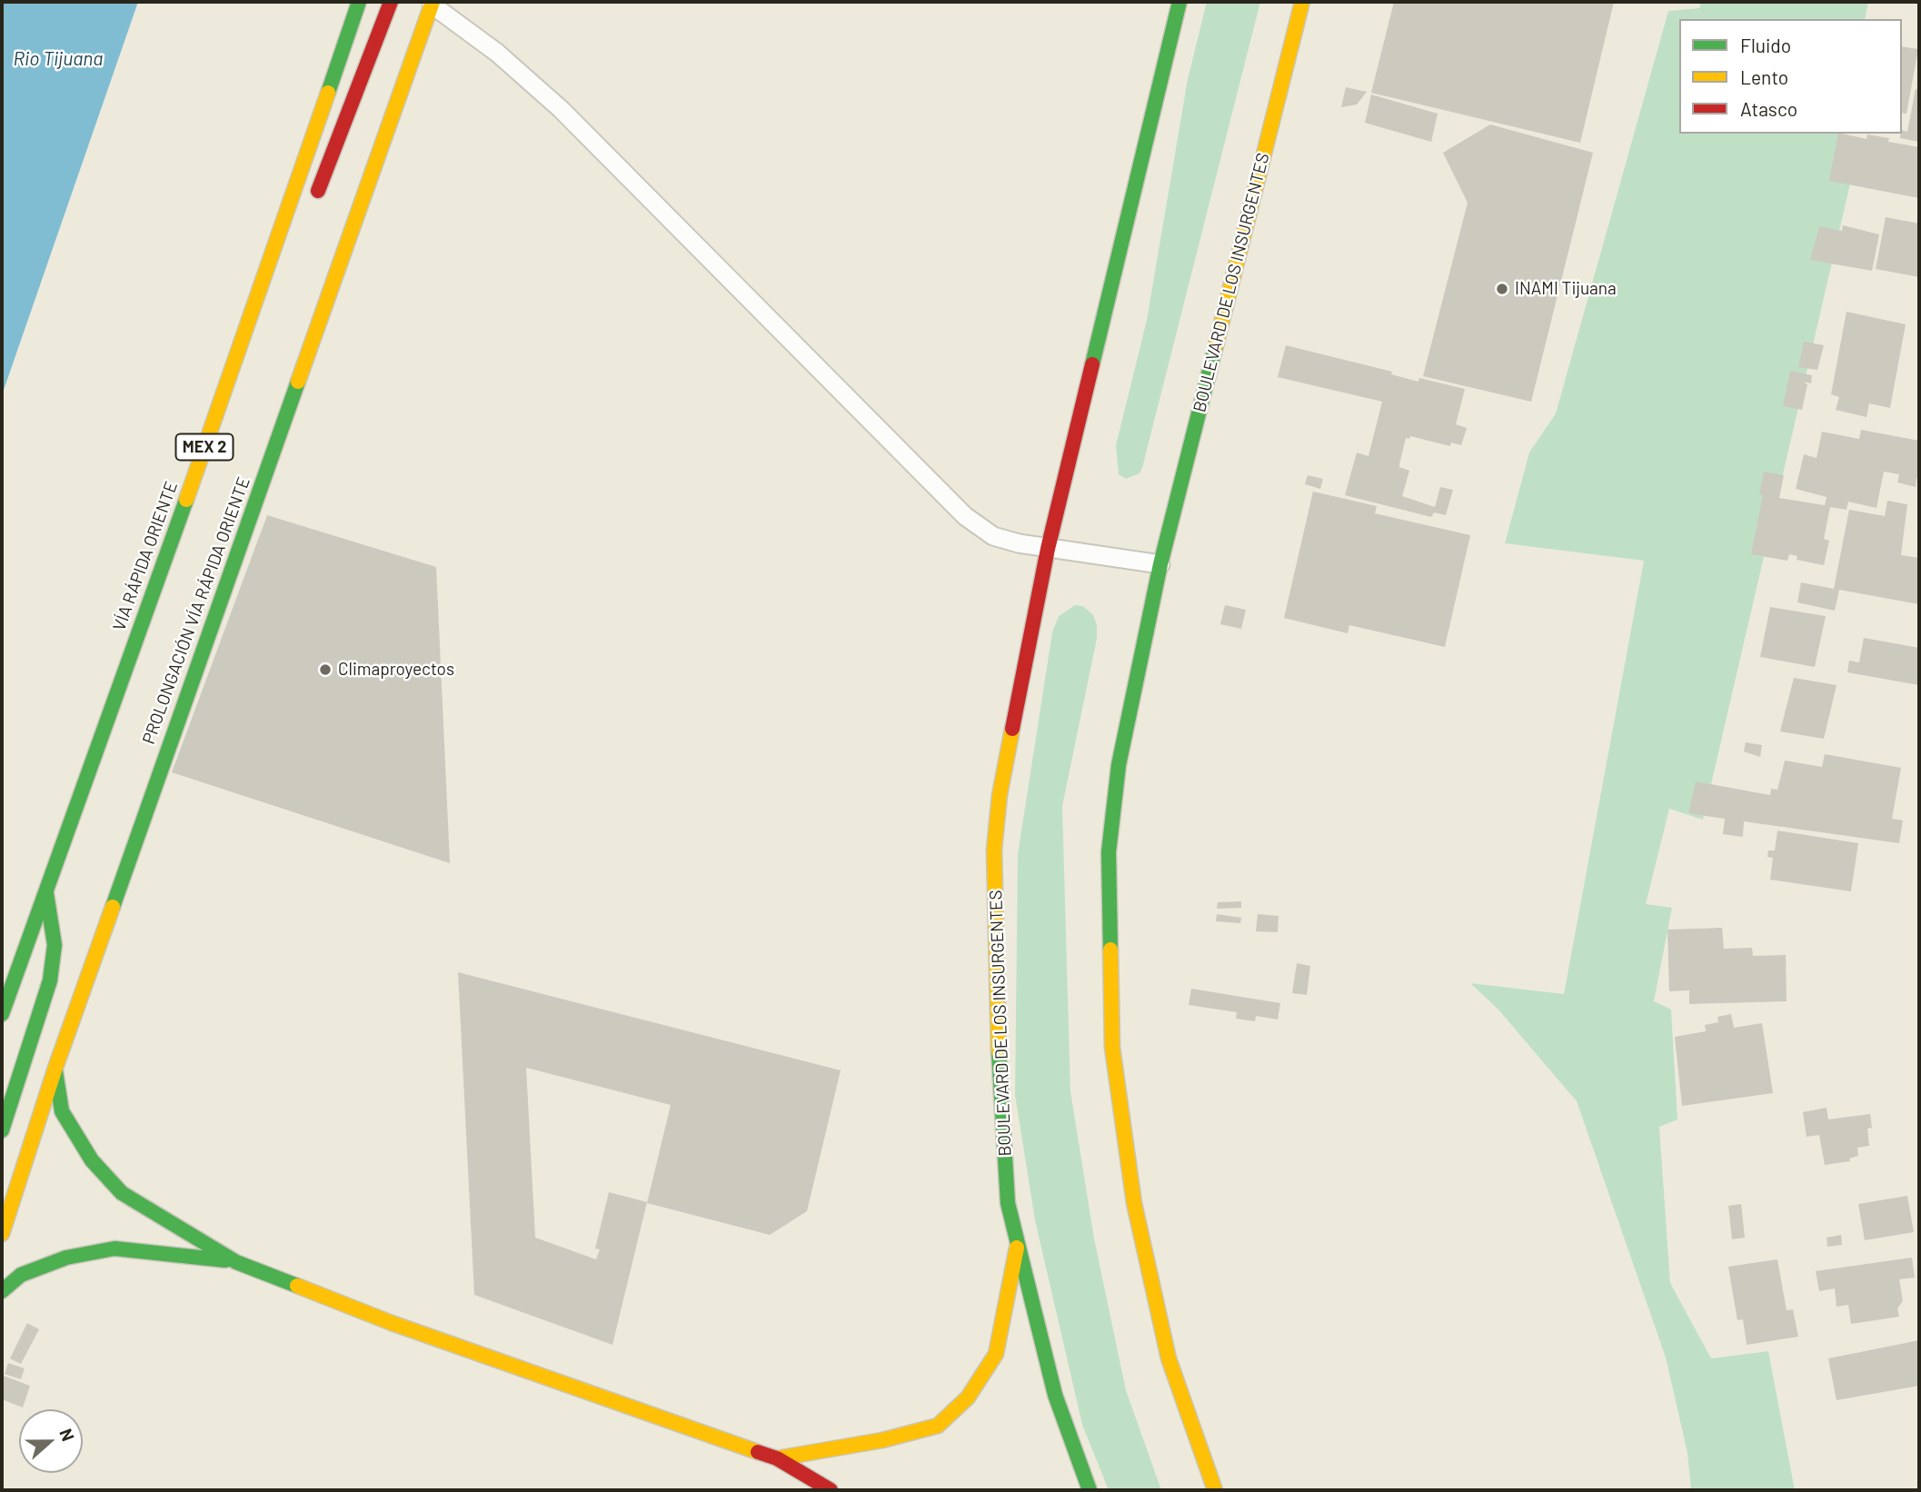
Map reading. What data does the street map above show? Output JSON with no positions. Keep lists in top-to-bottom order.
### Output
{
  "streets": {
    "main road": [
      "BOULEVARD DE LOS INSURGENTES",
      "MEX 2",
      "VÍA RÁPIDA ORIENTE",
      "PROLONGACIÓN VÍA RÁPIDA ORIENTE"
    ]
  },
  "water": ["Rio Tijuana"],
  "places": ["INAMI Tijuana", "Climaproyectos"],
  "legend": ["Fluido", "Lento", "Atasco"],
  "north": "right"
}
